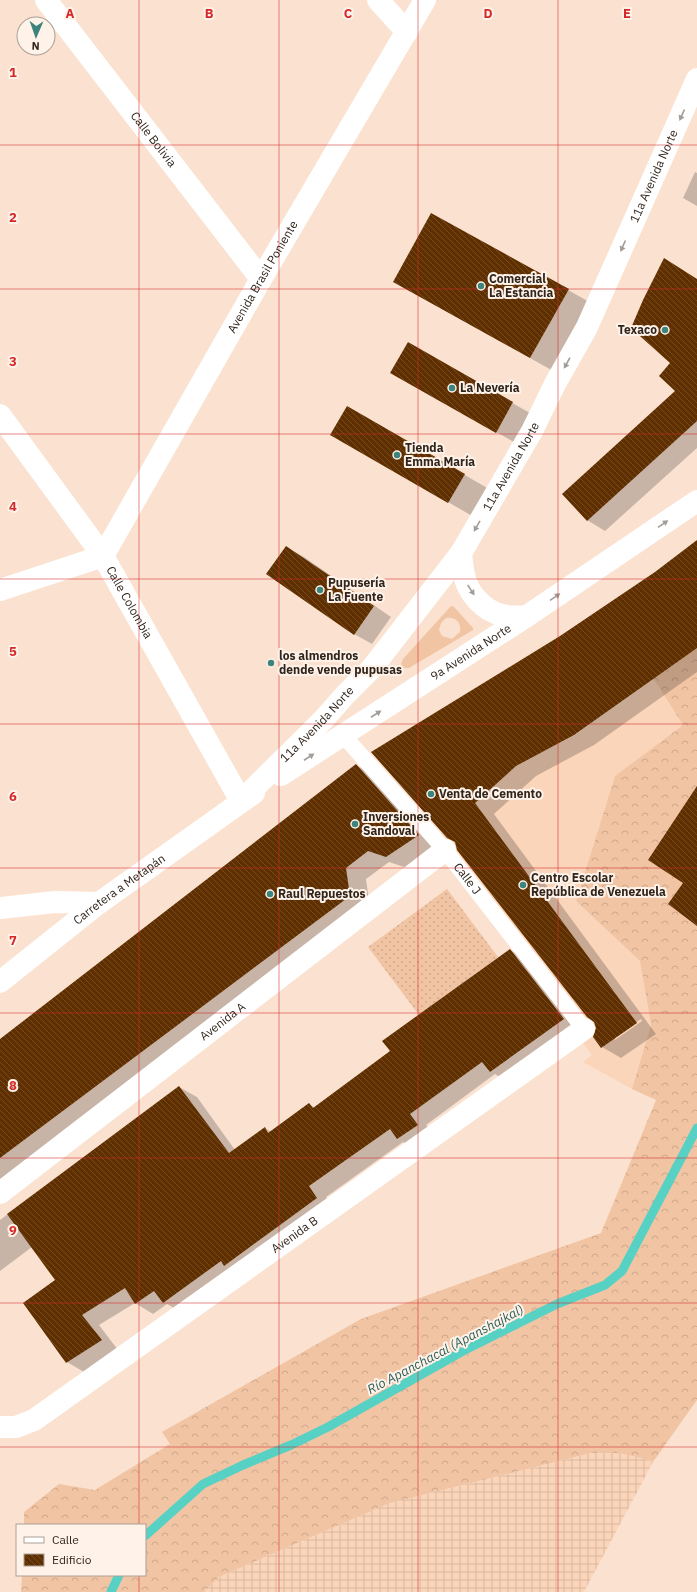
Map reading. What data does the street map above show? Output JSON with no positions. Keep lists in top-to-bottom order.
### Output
{
  "streets": {
    "street": [
      "Calle Bolivia",
      "11a Avenida Norte",
      "Avenida Brasil Poniente",
      "Calle Colombia",
      "9a Avenida Norte",
      "Carretera a Metapán",
      "Avenida A",
      "Avenida B"
    ],
    "lane": ["Calle J"]
  },
  "crossings": [
    ["Calle Bolivia", "Avenida Brasil Poniente"],
    ["11a Avenida Norte", "Calle Colombia"],
    ["11a Avenida Norte", "9a Avenida Norte"],
    ["11a Avenida Norte", "Carretera a Metapán"],
    ["Avenida Brasil Poniente", "Calle Colombia"],
    ["Calle Colombia", "9a Avenida Norte"],
    ["Calle Colombia", "Carretera a Metapán"],
    ["9a Avenida Norte", "Calle J"],
    ["9a Avenida Norte", "Carretera a Metapán"],
    ["Calle J", "Avenida A"],
    ["Calle J", "Avenida B"]
  ],
  "one_way": ["11a Avenida Norte", "9a Avenida Norte"],
  "water": ["Río Apanchacal (Apanshajkal)"],
  "places": [
    "Comercial La Estancia",
    "Texaco",
    "La Nevería",
    "Tienda Emma María",
    "Pupusería La Fuente",
    "los almendros dende vende pupusas",
    "Venta de Cemento",
    "Inversiones Sandoval",
    "Centro Escolar República de Venezuela",
    "Raul Repuestos"
  ],
  "legend": ["Calle", "Edificio"],
  "north": "bottom",
  "grid": {
    "columns": [
      "A",
      "B",
      "C",
      "D",
      "E"
    ],
    "rows": [
      "1",
      "2",
      "3",
      "4",
      "5",
      "6",
      "7",
      "8",
      "9"
    ]
  }
}
